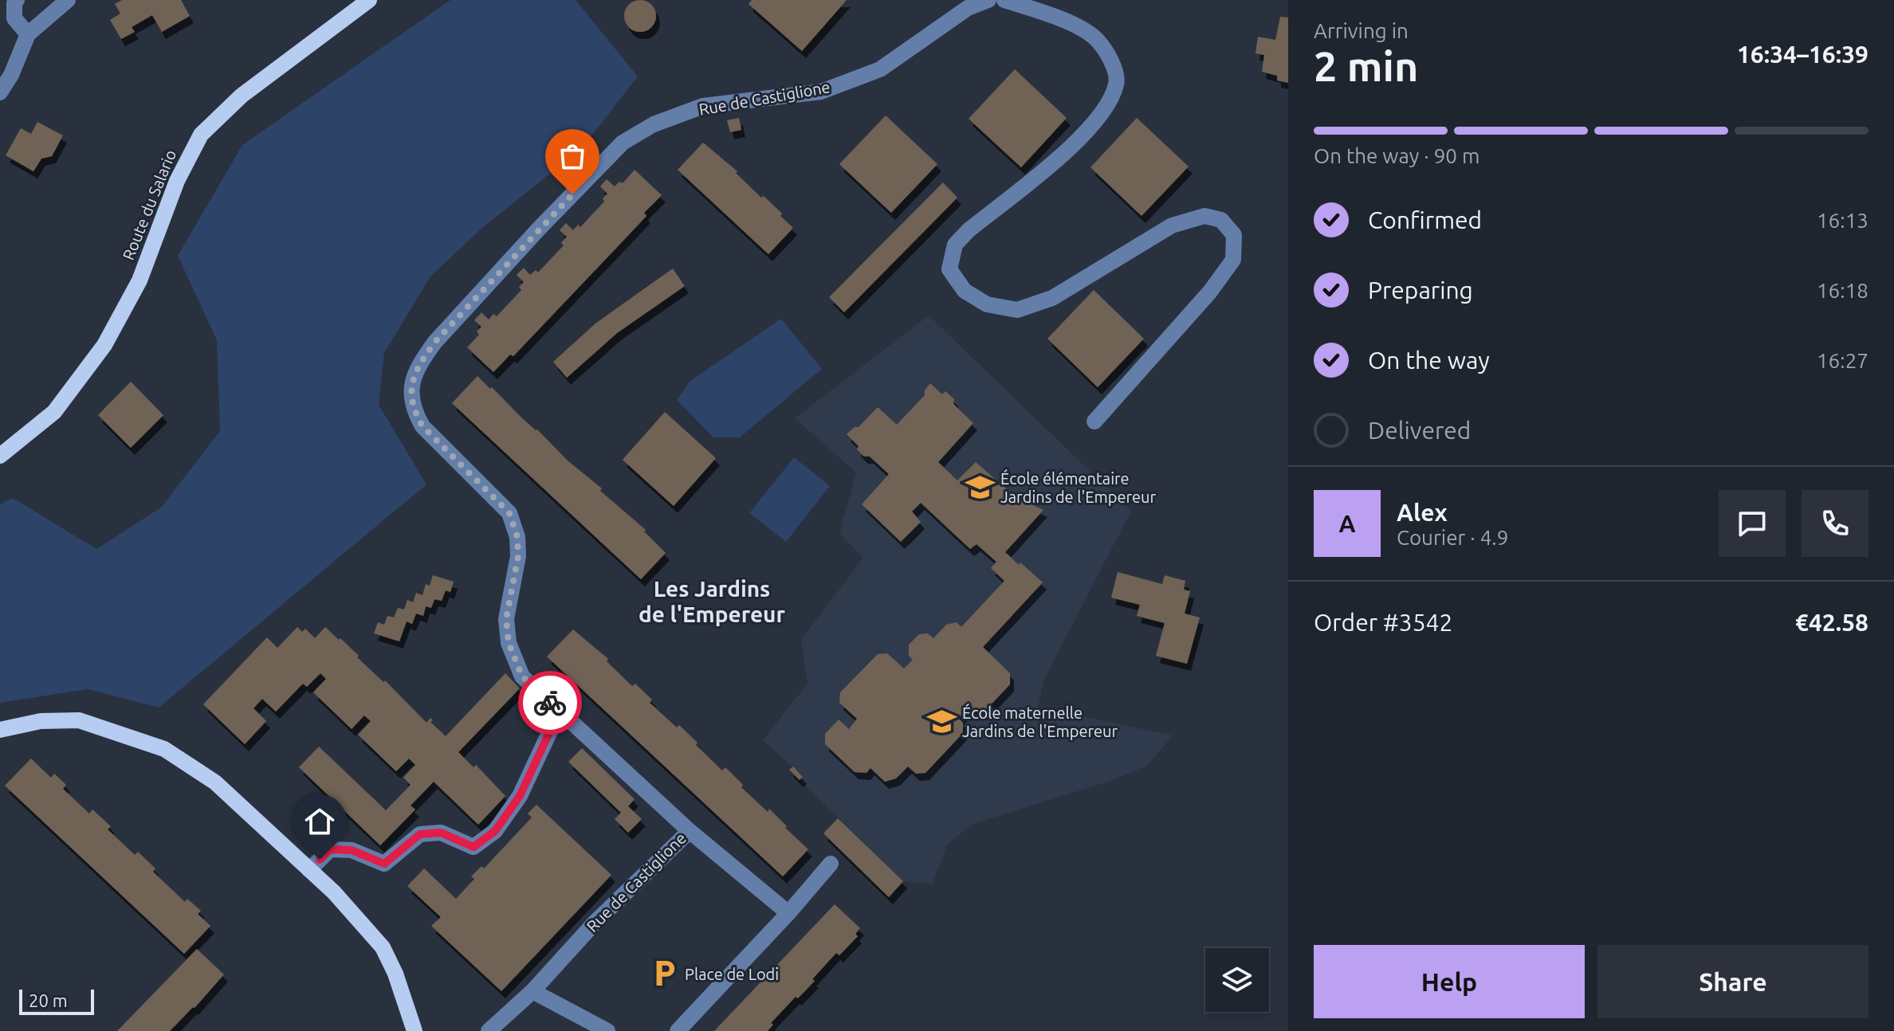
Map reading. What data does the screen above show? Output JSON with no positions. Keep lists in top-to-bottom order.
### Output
{
  "streets": {
    "main road": ["Route du Salario"],
    "street": ["Rue de Castiglione"]
  },
  "districts": ["Les Jardins de l'Empereur"],
  "places": {
    "school or university": ["École élémentaire Jardins de l'Empereur", "École maternelle Jardins de l'Empereur"],
    "parking": ["Place de Lodi"]
  },
  "scale_bar": "20 m",
  "page": {
    "heading": ["2 min", "Arriving in", "16:34–16:39"],
    "panel": [
      "Alex",
      "Courier · 4.9",
      "Order #3542",
      "€42.58"
    ],
    "bar": "On the way · 90 m",
    "list": [
      ["Confirmed", "16:13"],
      ["Preparing", "16:18"],
      ["On the way", "16:27"],
      "Delivered"
    ],
    "round": "A",
    "buttons": ["Help", "Share"],
    "scale": "20 m"
  }
}
